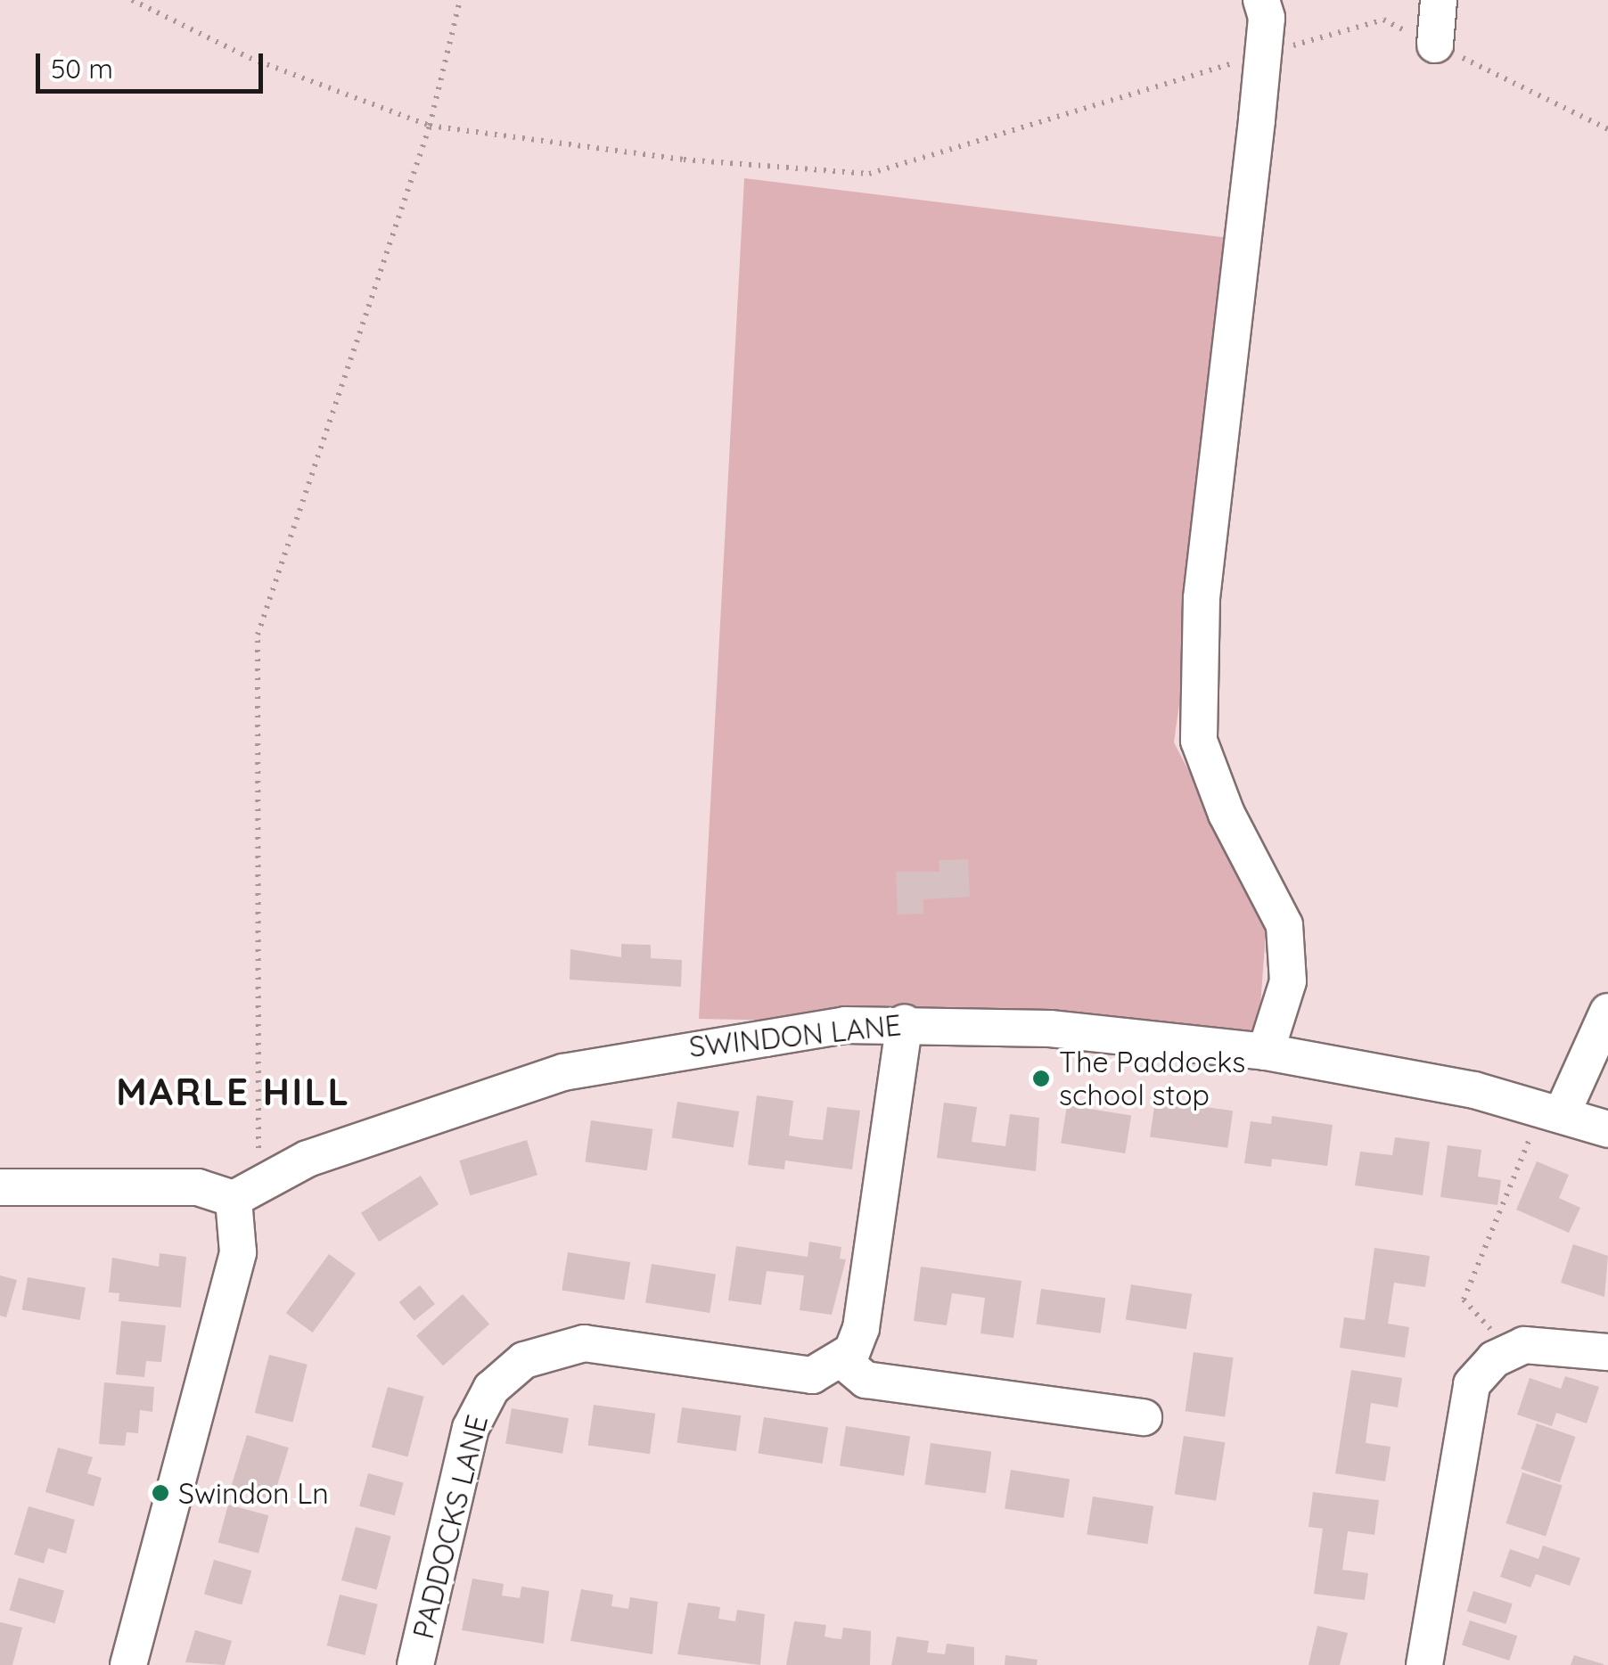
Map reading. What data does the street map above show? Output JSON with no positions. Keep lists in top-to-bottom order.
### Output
{
  "streets": {
    "street": ["SWINDON LANE", "PADDOCKS LANE"]
  },
  "districts": ["MARLE HILL"],
  "places": ["The Paddocks school stop", "Swindon Ln"],
  "scale_bar": "50 m"
}
